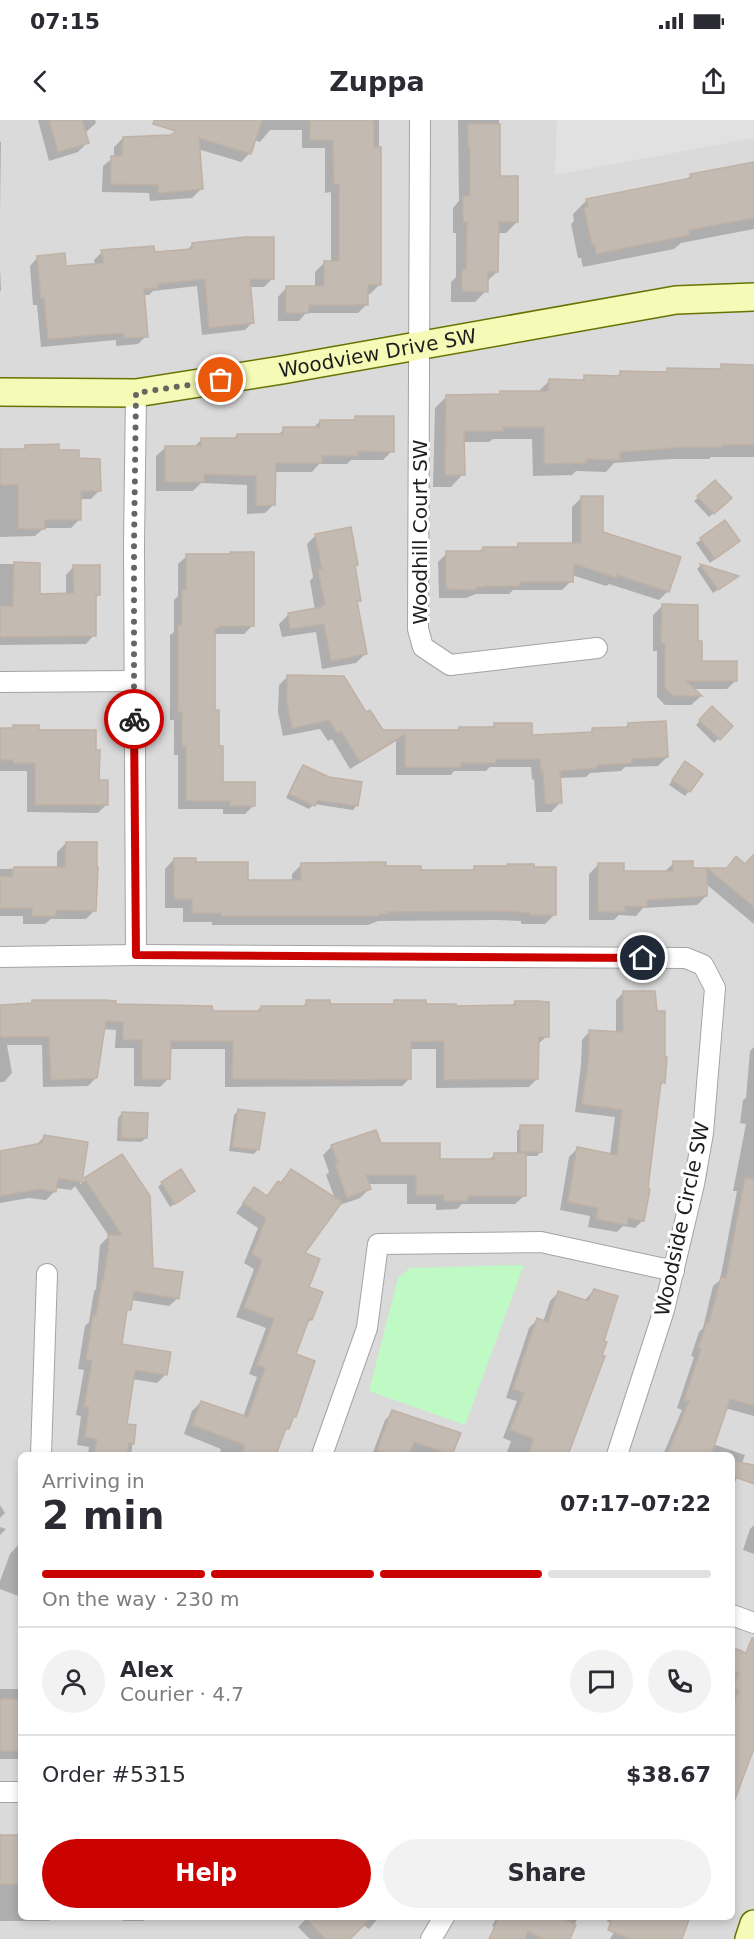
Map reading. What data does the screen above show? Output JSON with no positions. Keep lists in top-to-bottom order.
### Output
{
  "streets": {
    "street": ["Woodview Drive SW", "Woodhill Court SW", "Woodside Circle SW"]
  },
  "crossings": [
    ["Woodview Drive SW", "Woodhill Court SW"]
  ],
  "page": {
    "status": "07:15",
    "header": "Zuppa",
    "heading": ["2 min", "Arriving in", "07:17–07:22"],
    "panel": [
      "Alex",
      "Courier · 4.7",
      "Order #5315",
      "$38.67"
    ],
    "bar": "On the way · 230 m",
    "buttons": ["Help", "Share"]
  }
}
